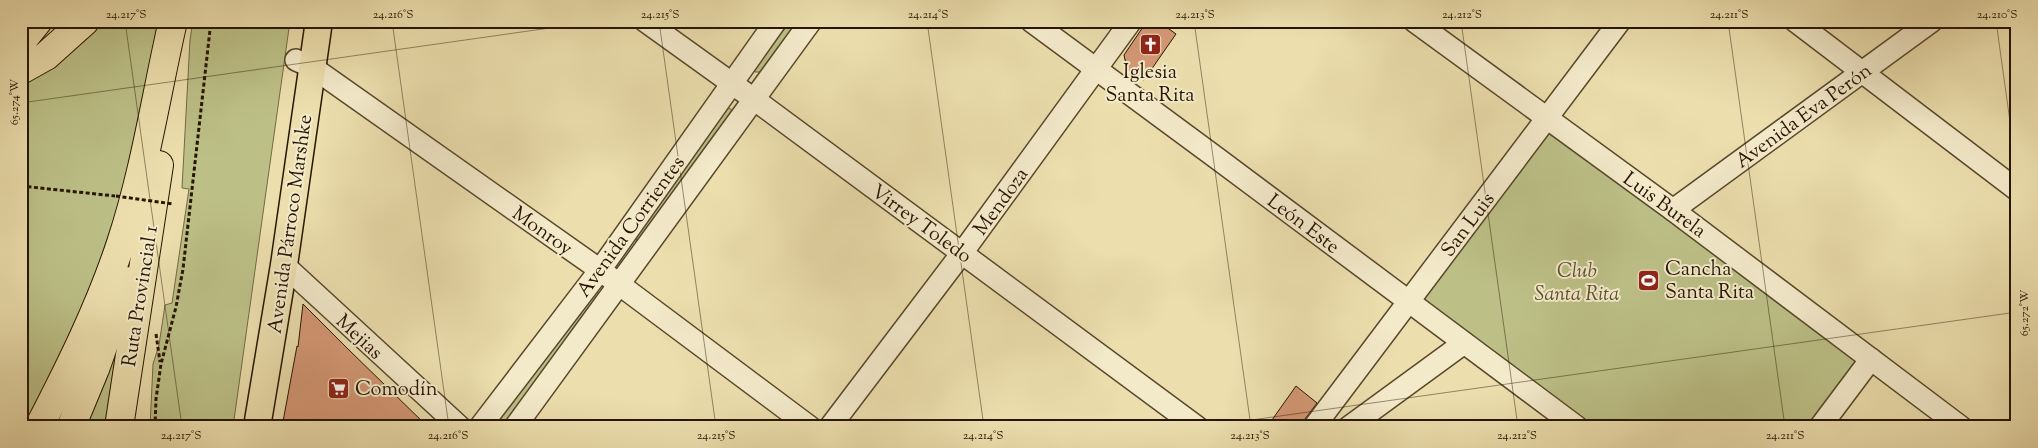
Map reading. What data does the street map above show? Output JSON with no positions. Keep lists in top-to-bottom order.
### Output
{
  "streets": {
    "highway": ["Ruta Provincial 1"],
    "main road": ["Avenida Párroco Marshke"],
    "street": [
      "Avenida Eva Perón",
      "Mendoza",
      "Luis Burela",
      "Virrey Toledo",
      "León Este",
      "San Luis",
      "Avenida Corrientes",
      "Monroy",
      "Mejias"
    ]
  },
  "crossings": [
    ["Avenida Eva Perón", "Luis Burela"],
    ["Mendoza", "Virrey Toledo"],
    ["Mendoza", "León Este"],
    ["Luis Burela", "San Luis"],
    ["Virrey Toledo", "Avenida Corrientes"],
    ["León Este", "San Luis"],
    ["Avenida Párroco Marshke", "Monroy"],
    ["Avenida Párroco Marshke", "Mejias"],
    ["Avenida Corrientes", "Monroy"]
  ],
  "parks": ["Club Santa Rita"],
  "places": {
    "church": ["Iglesia Santa Rita"],
    "sports": ["Cancha Santa Rita"],
    "supermarket": ["Comodín"]
  },
  "coordinates": [
    "24.217°S",
    "24.216°S",
    "24.215°S",
    "24.214°S",
    "24.213°S",
    "24.212°S",
    "24.211°S",
    "24.210°S",
    "65.274°W",
    "65.272°W"
  ]
}
